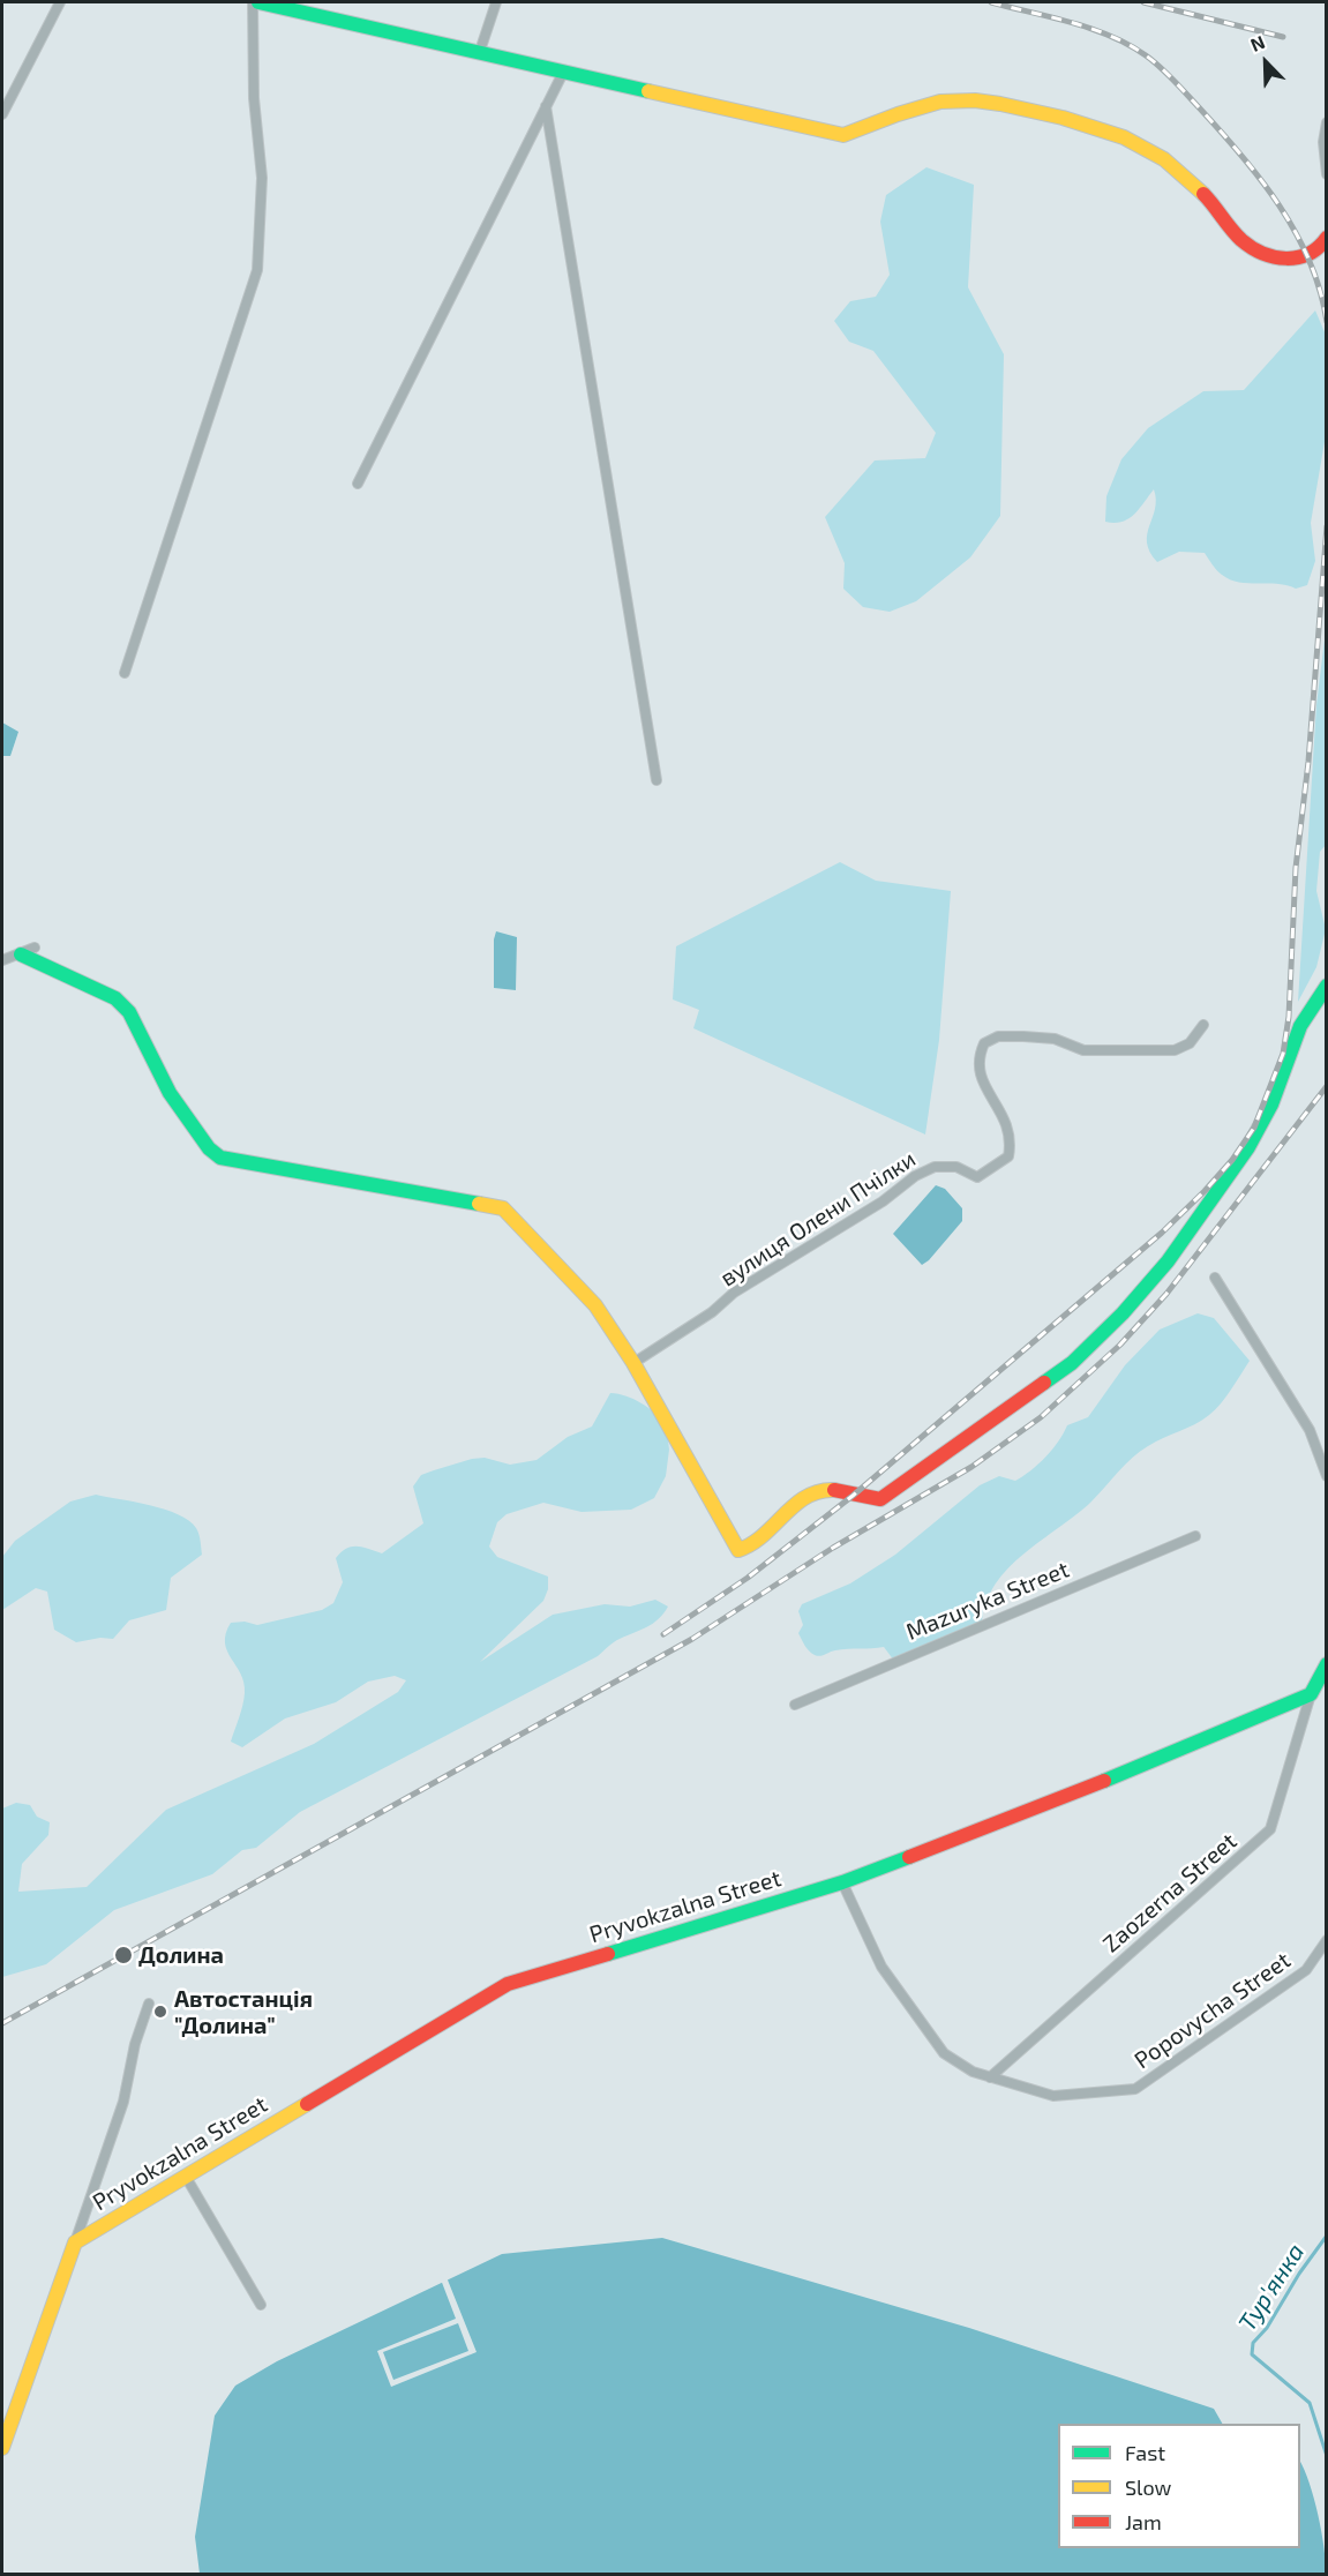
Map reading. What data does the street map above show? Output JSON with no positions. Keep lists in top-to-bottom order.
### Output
{
  "streets": {
    "street": [
      "вулиця Олени Пчілки",
      "Mazuryka Street",
      "Zaozerna Street",
      "Pryvokzalna Street",
      "Popovycha Street"
    ]
  },
  "crossings": [
    ["Zaozerna Street", "Pryvokzalna Street"],
    ["Zaozerna Street", "Popovycha Street"],
    ["Pryvokzalna Street", "Popovycha Street"]
  ],
  "water": ["Тур'янка"],
  "places": ["Долина", "Автостанція \"Долина\""],
  "legend": ["Fast", "Slow", "Jam"],
  "north": "top left"
}
